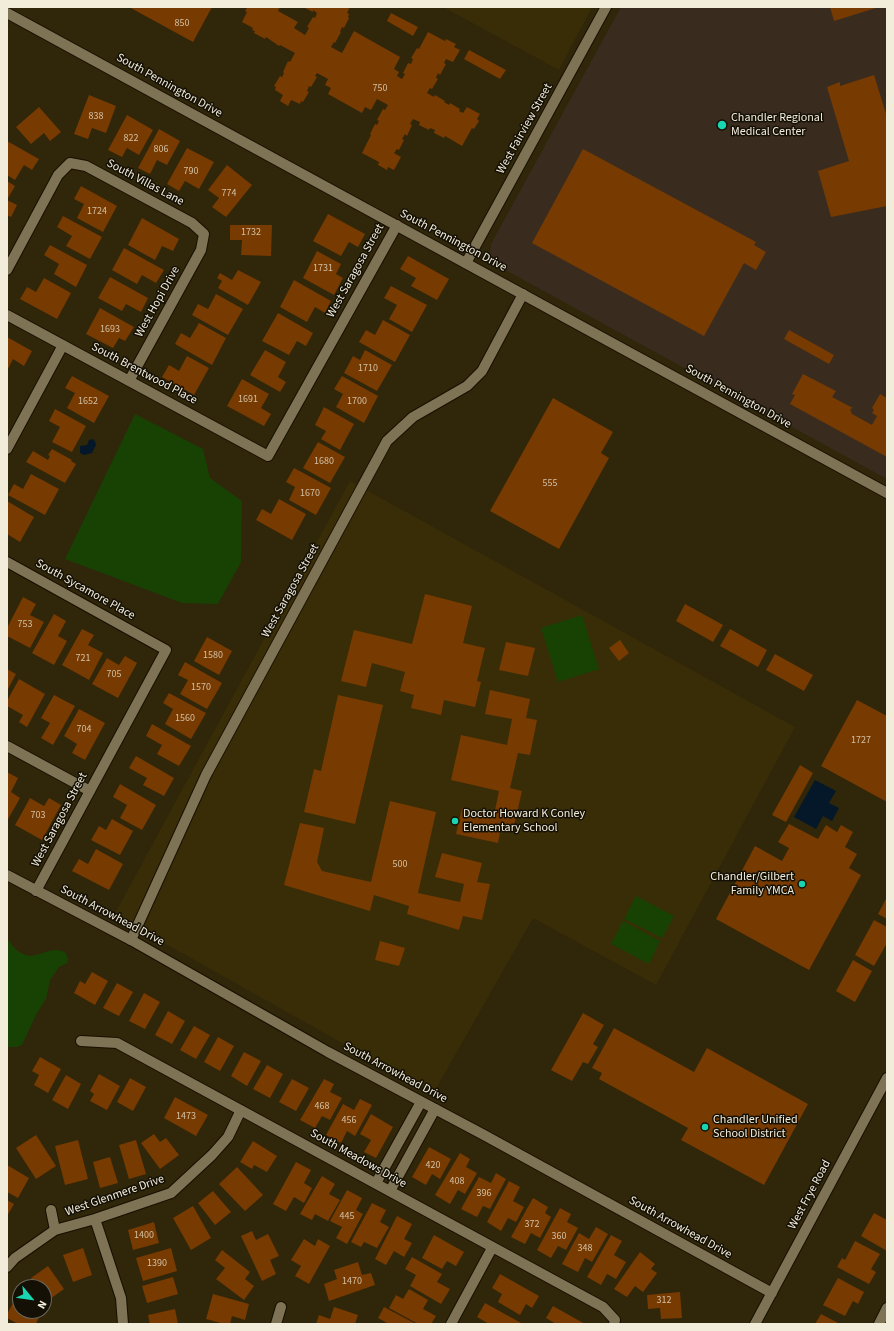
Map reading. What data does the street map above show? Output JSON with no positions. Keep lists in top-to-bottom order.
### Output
{
  "streets": {
    "street": [
      "South Pennington Drive",
      "West Fairview Street",
      "South Villas Lane",
      "West Saragosa Street",
      "West Hopi Drive",
      "South Brentwood Place",
      "South Sycamore Place",
      "South Arrowhead Drive",
      "South Meadows Drive",
      "West Frye Road",
      "West Glenmere Drive"
    ]
  },
  "crossings": [
    ["South Pennington Drive", "West Fairview Street"],
    ["South Pennington Drive", "West Saragosa Street"],
    ["South Villas Lane", "West Hopi Drive"],
    ["West Saragosa Street", "South Brentwood Place"],
    ["West Saragosa Street", "South Sycamore Place"],
    ["West Saragosa Street", "South Arrowhead Drive"],
    ["West Hopi Drive", "South Brentwood Place"],
    ["South Arrowhead Drive", "West Frye Road"],
    ["South Meadows Drive", "West Glenmere Drive"]
  ],
  "places": [
    "Chandler Regional Medical Center",
    "Doctor Howard K Conley Elementary School",
    "Chandler/Gilbert Family YMCA",
    "Chandler Unified School District"
  ],
  "house_numbers": [
    "850",
    "750",
    "838",
    "822",
    "806",
    "790",
    "774",
    "1724",
    "1732",
    "1731",
    "1693",
    "1710",
    "1691",
    "1652",
    "1700",
    "1680",
    "555",
    "1670",
    "753",
    "1580",
    "721",
    "705",
    "1570",
    "1560",
    "704",
    "1727",
    "703",
    "500",
    "468",
    "1473",
    "456",
    "420",
    "408",
    "396",
    "445",
    "372",
    "1400",
    "360",
    "348",
    "1390",
    "1470",
    "312"
  ],
  "north": "bottom right"
}
